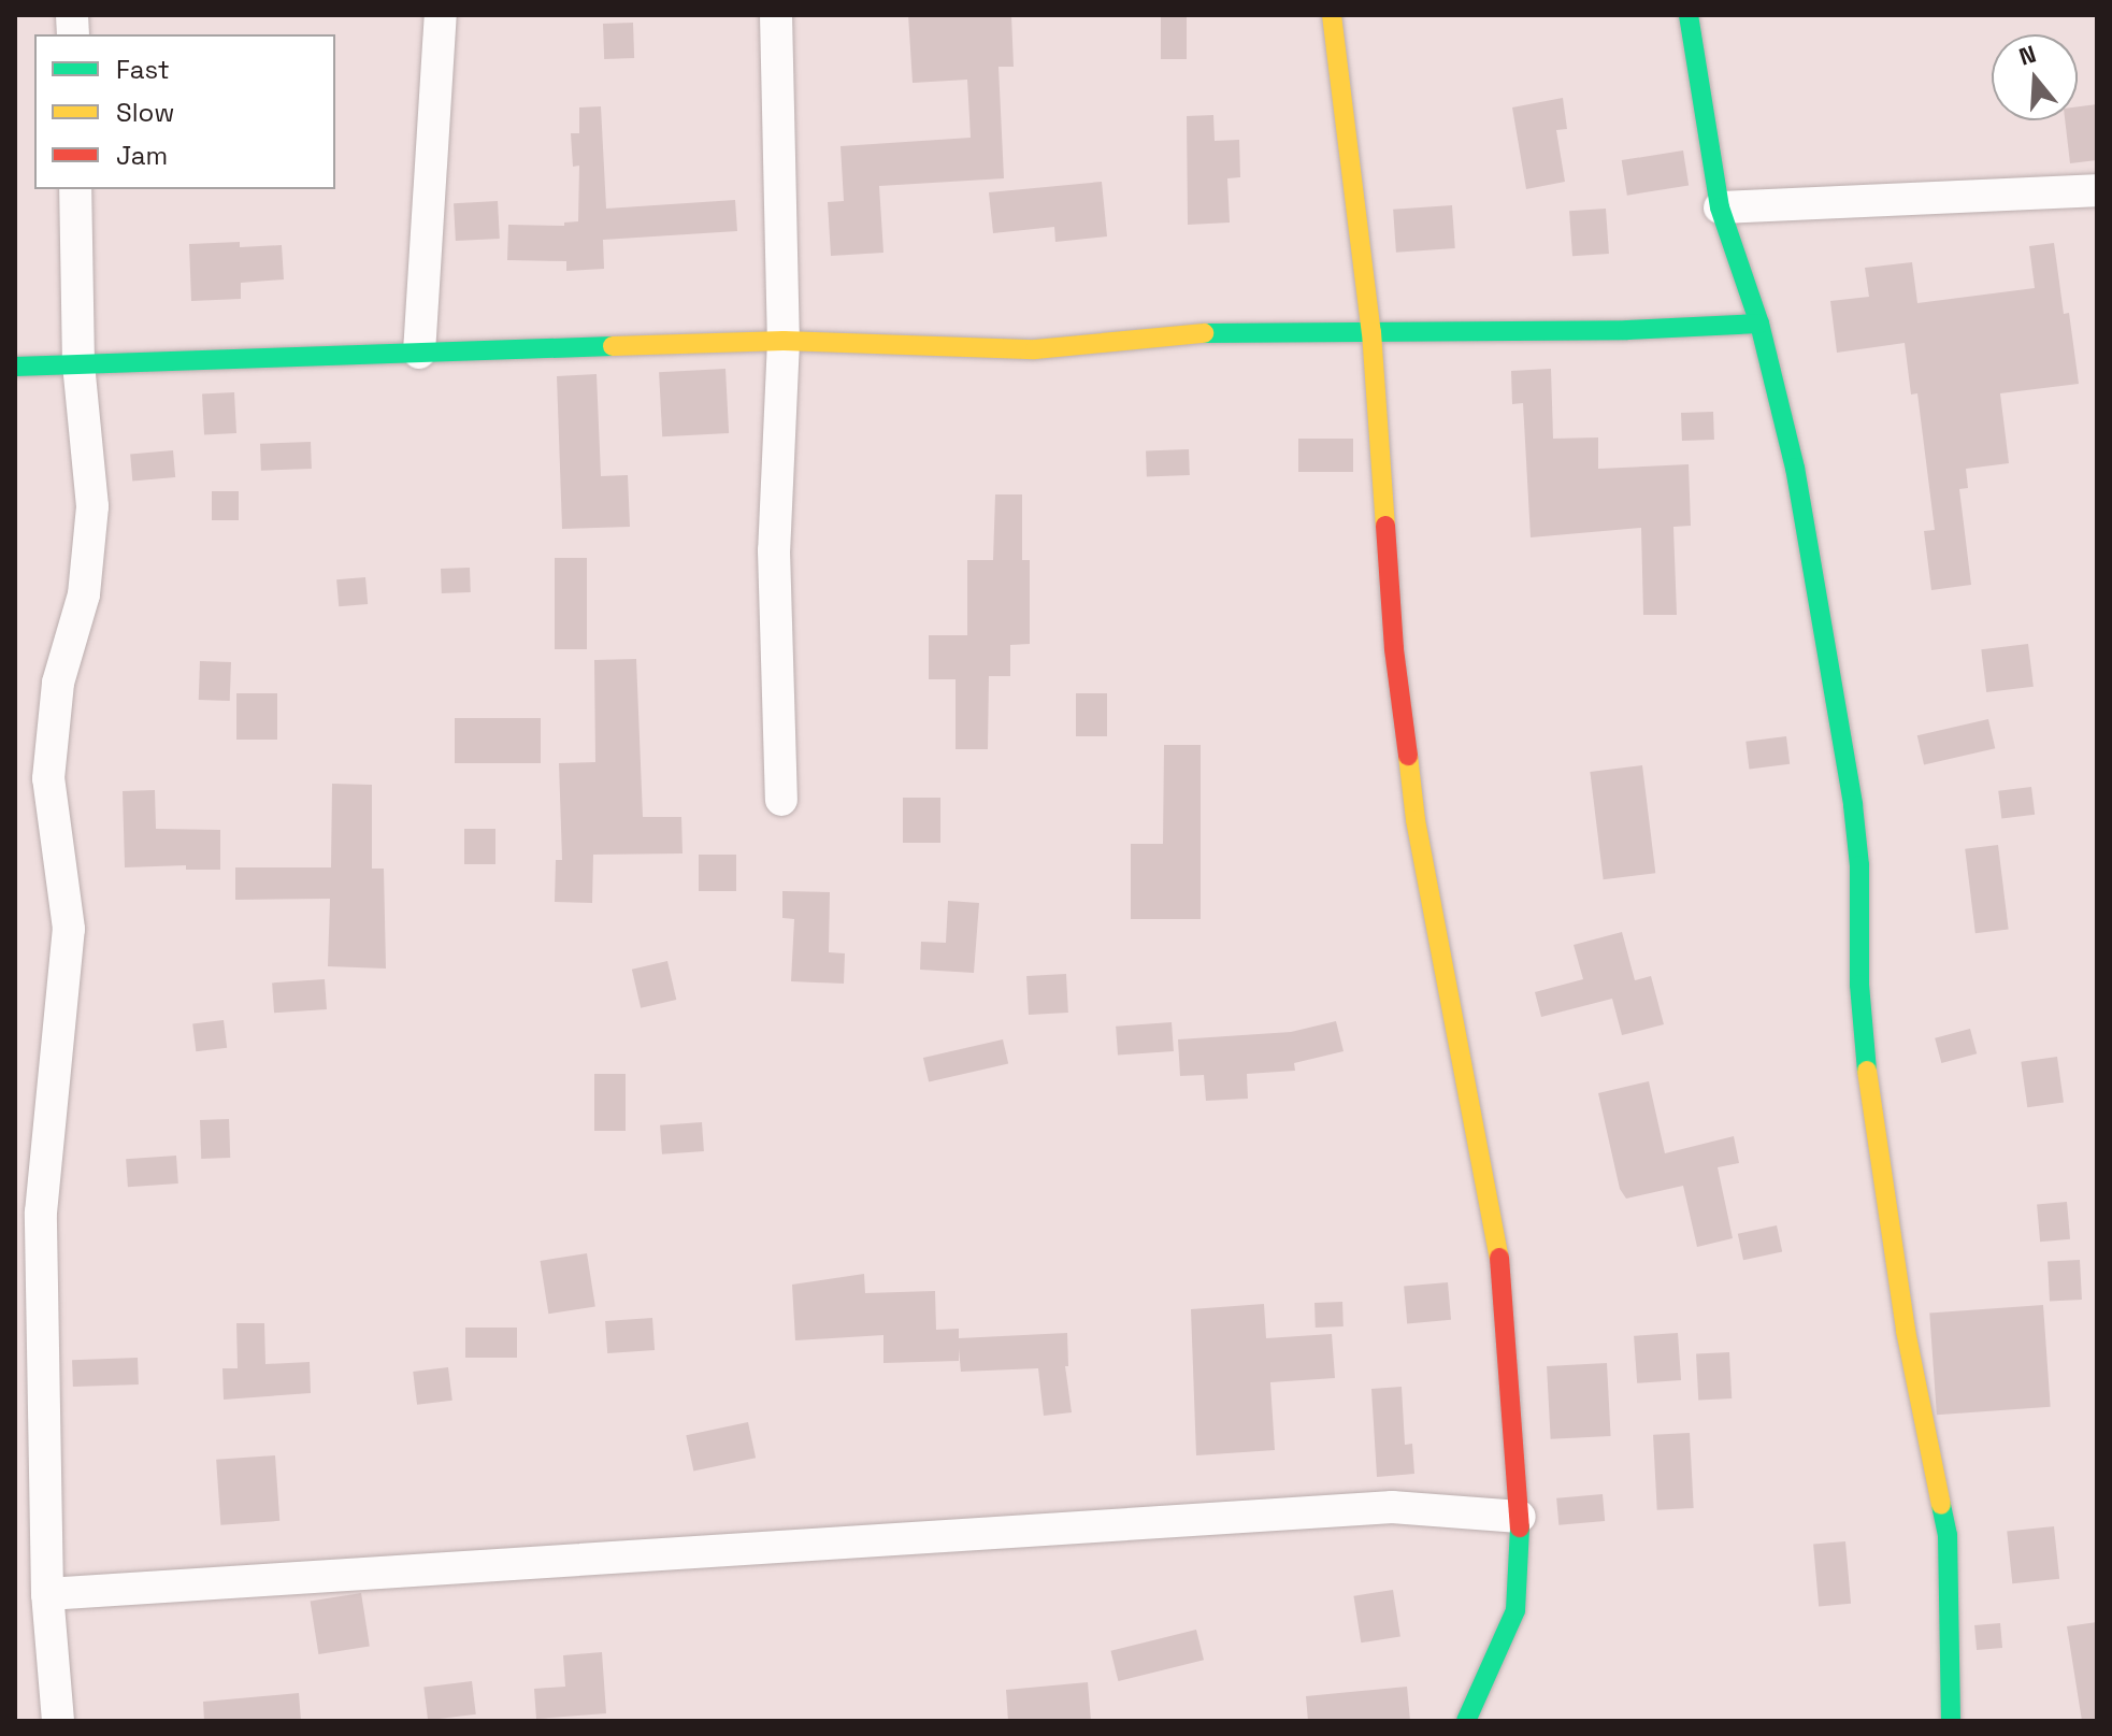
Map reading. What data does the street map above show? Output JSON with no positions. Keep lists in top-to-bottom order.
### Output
{
  "legend": ["Fast", "Slow", "Jam"],
  "north": "top"
}
